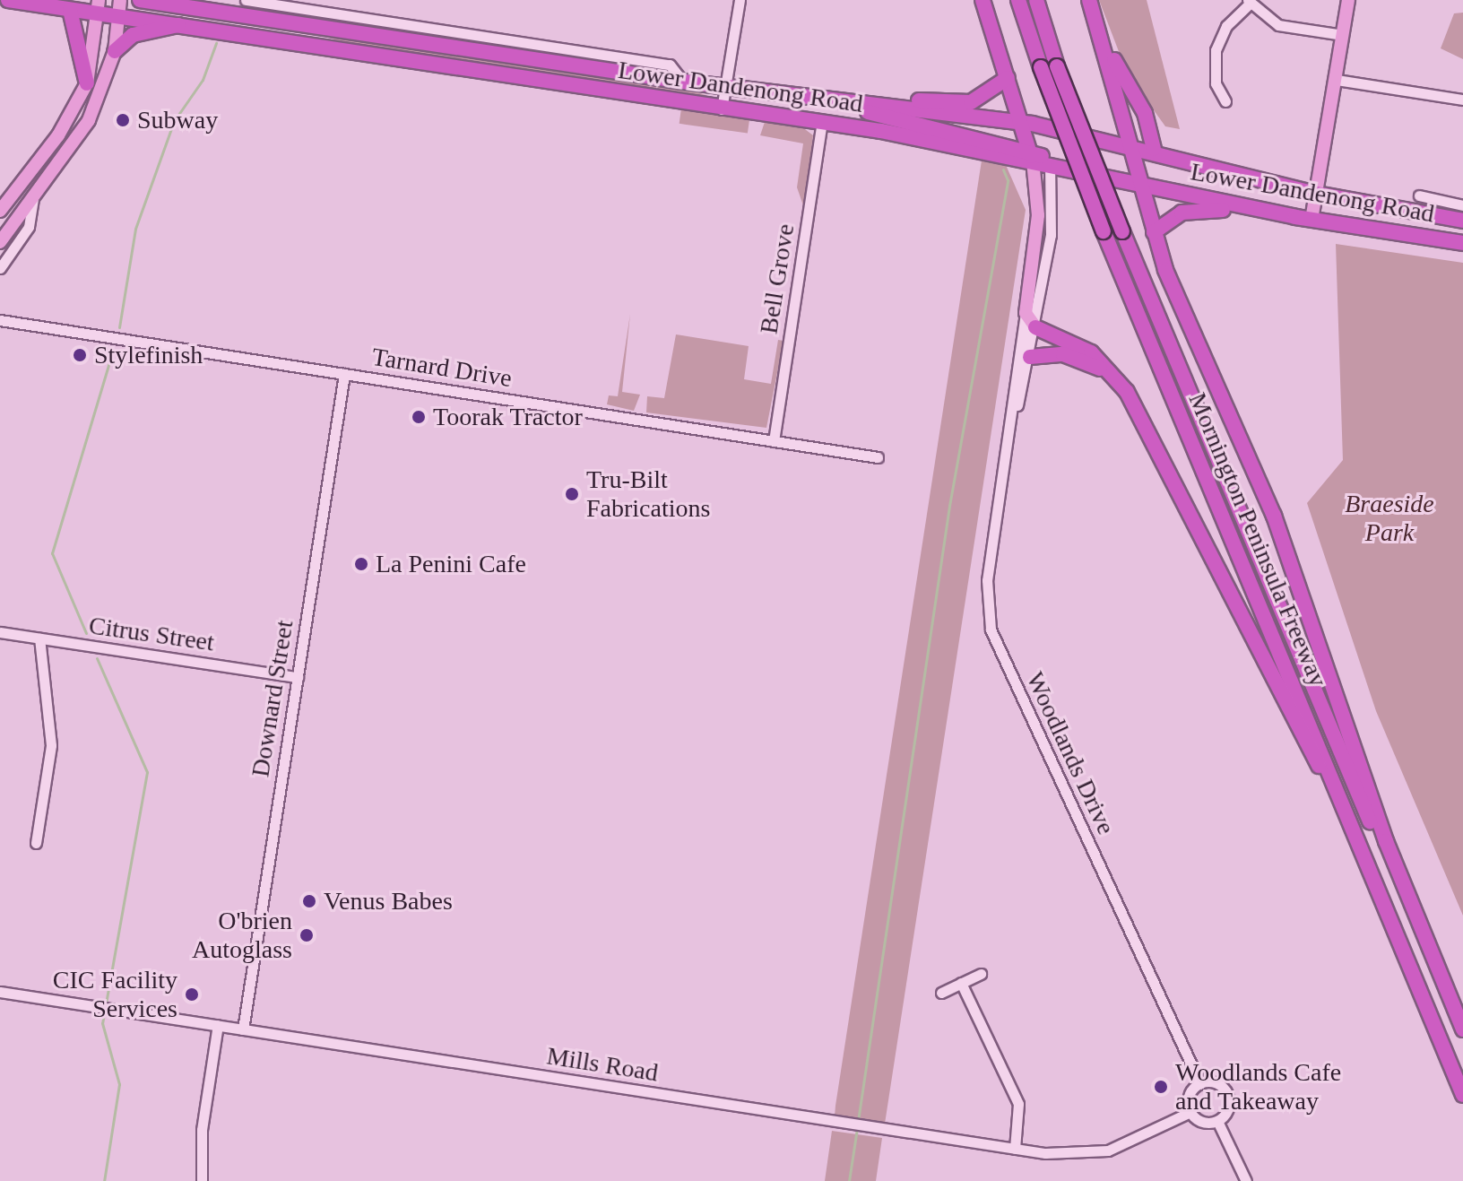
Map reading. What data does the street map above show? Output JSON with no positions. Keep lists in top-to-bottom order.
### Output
{
  "streets": {
    "highway": ["Lower Dandenong Road", "Mornington Peninsula Freeway"],
    "main road": ["Woodlands Drive"],
    "street": [
      "Bell Grove",
      "Tarnard Drive",
      "Citrus Street",
      "Downard Street",
      "Mills Road"
    ]
  },
  "crossings": [
    ["Lower Dandenong Road", "Bell Grove"],
    ["Lower Dandenong Road", "Woodlands Drive"],
    ["Bell Grove", "Tarnard Drive"],
    ["Tarnard Drive", "Downard Street"],
    ["Citrus Street", "Downard Street"],
    ["Downard Street", "Mills Road"],
    ["Woodlands Drive", "Mills Road"]
  ],
  "parks": ["Braeside Park"],
  "places": [
    "Subway",
    "Stylefinish",
    "Toorak Tractor",
    "Tru-Bilt Fabrications",
    "La Penini Cafe",
    "Venus Babes",
    "O'brien Autoglass",
    "CIC Facility Services",
    "Woodlands Cafe and Takeaway"
  ]
}
